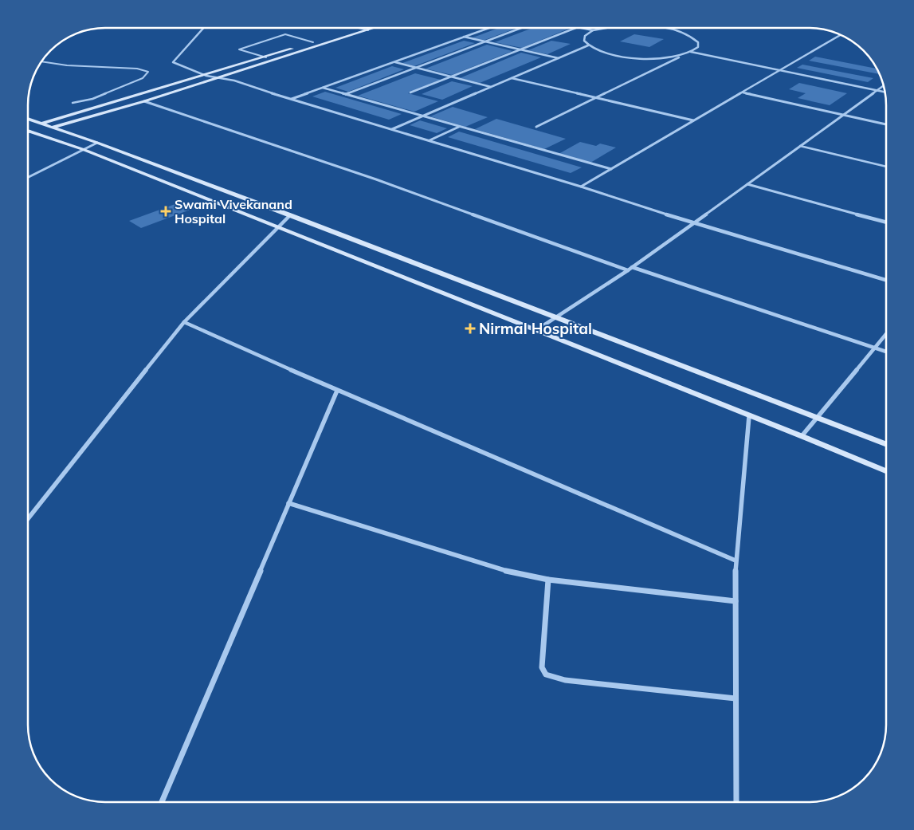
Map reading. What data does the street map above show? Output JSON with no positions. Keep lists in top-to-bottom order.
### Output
{
  "places": {
    "health": ["Swami Vivekanand Hospital", "Nirmal Hospital"]
  }
}
